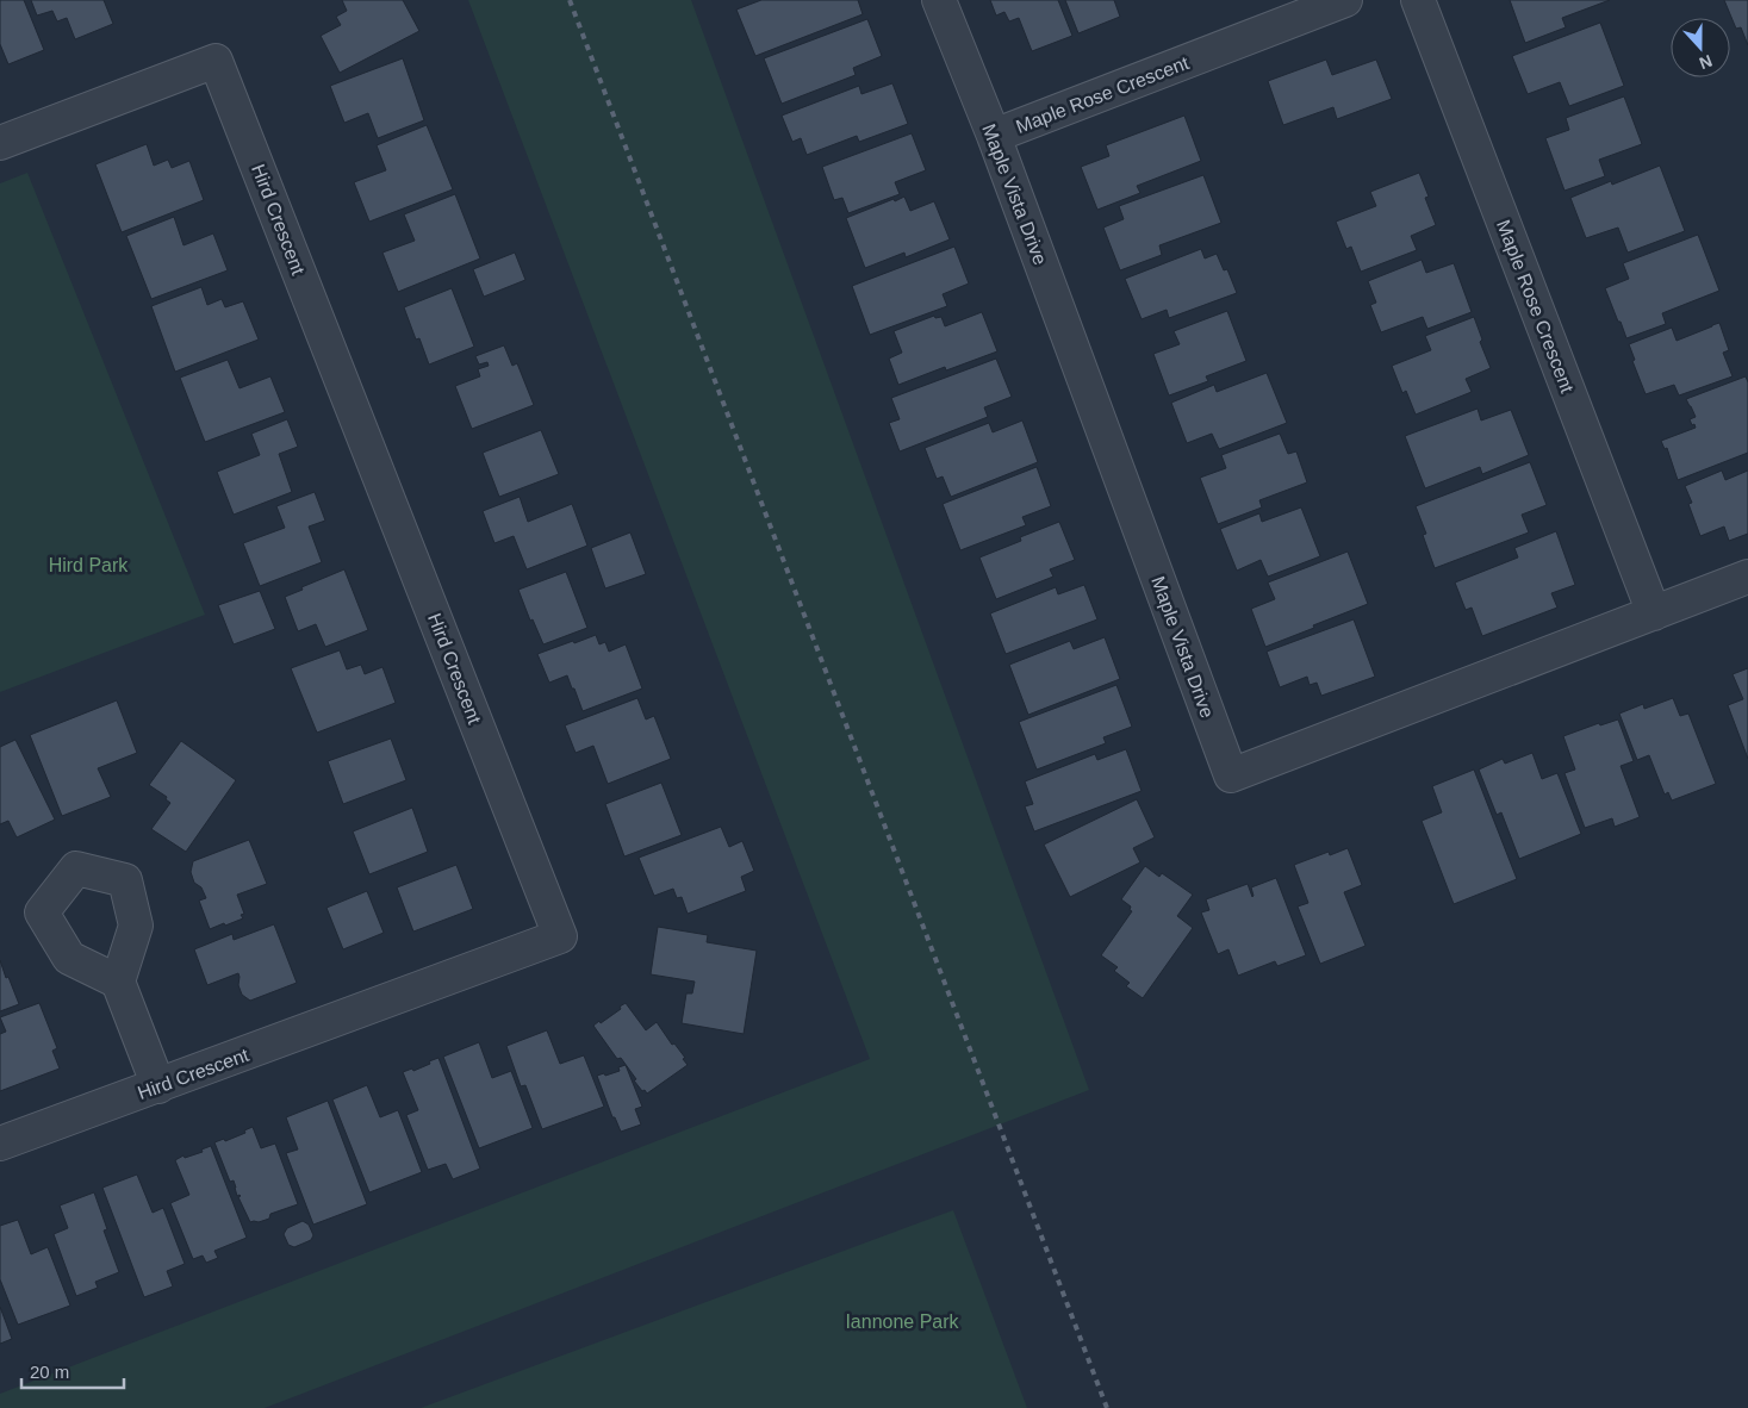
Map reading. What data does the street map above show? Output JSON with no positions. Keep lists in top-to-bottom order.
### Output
{
  "streets": {
    "street": ["Maple Rose Crescent", "Maple Vista Drive", "Hird Crescent"]
  },
  "crossings": [
    ["Maple Rose Crescent", "Maple Vista Drive"]
  ],
  "parks": ["Hird Park", "Iannone Park"],
  "scale_bar": "20 m",
  "north": "bottom"
}
